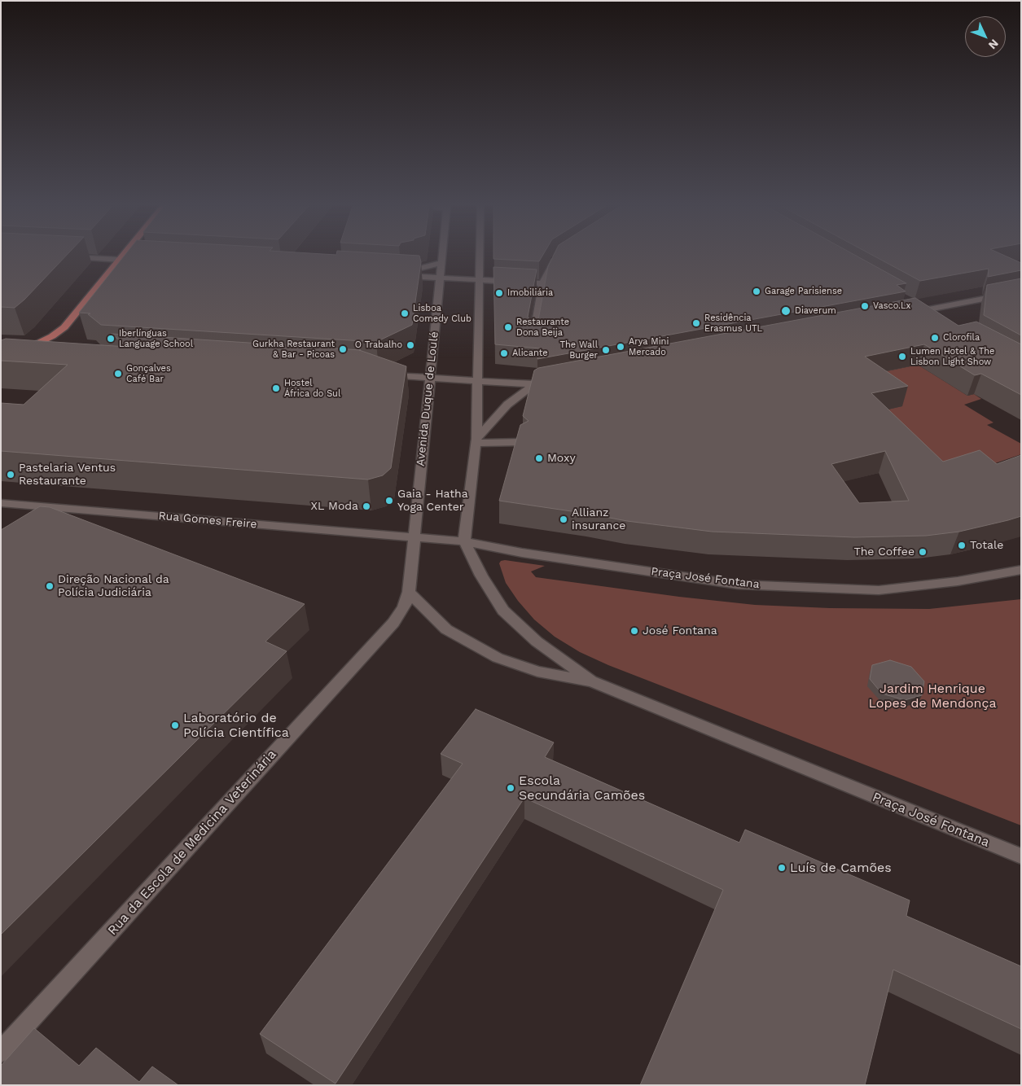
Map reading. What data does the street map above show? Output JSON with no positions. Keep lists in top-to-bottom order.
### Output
{
  "streets": {
    "street": [
      "Avenida Duque de Loulé",
      "Rua Gomes Freire",
      "Praça José Fontana",
      "Rua da Escola de Medicina Veterinária"
    ]
  },
  "crossings": [
    ["Avenida Duque de Loulé", "Rua Gomes Freire"],
    ["Avenida Duque de Loulé", "Praça José Fontana"],
    ["Avenida Duque de Loulé", "Rua da Escola de Medicina Veterinária"],
    ["Rua Gomes Freire", "Praça José Fontana"],
    ["Praça José Fontana", "Rua da Escola de Medicina Veterinária"]
  ],
  "parks": ["Jardim Henrique Lopes de Mendonça"],
  "places": [
    "Garage Parisiense",
    "Imobiliária",
    "Vasco.Lx",
    "Diaverum",
    "Lisboa Comedy Club",
    "Residência Erasmus UTL",
    "Restaurante Dona Beija",
    "Clorofila",
    "Iberlínguas Language School",
    "O Trabalho",
    "Arya Mini Mercado",
    "Gurkha Restaurant & Bar - Picoas",
    "The Wall Burger",
    "Alicante",
    "Lumen Hotel & The Lisbon Light Show",
    "Gonçalves Café Bar",
    "Hostel África do Sul",
    "Moxy",
    "Pastelaria Ventus Restaurante",
    "Gaia - Hatha Yoga Center",
    "XL Moda",
    "Allianz insurance",
    "Totale",
    "The Coffee",
    "Direção Nacional da Polícia Judiciária",
    "José Fontana",
    "Laboratório de Polícia Científica",
    "Escola Secundária Camões",
    "Luís de Camões"
  ],
  "north": "bottom right"
}
